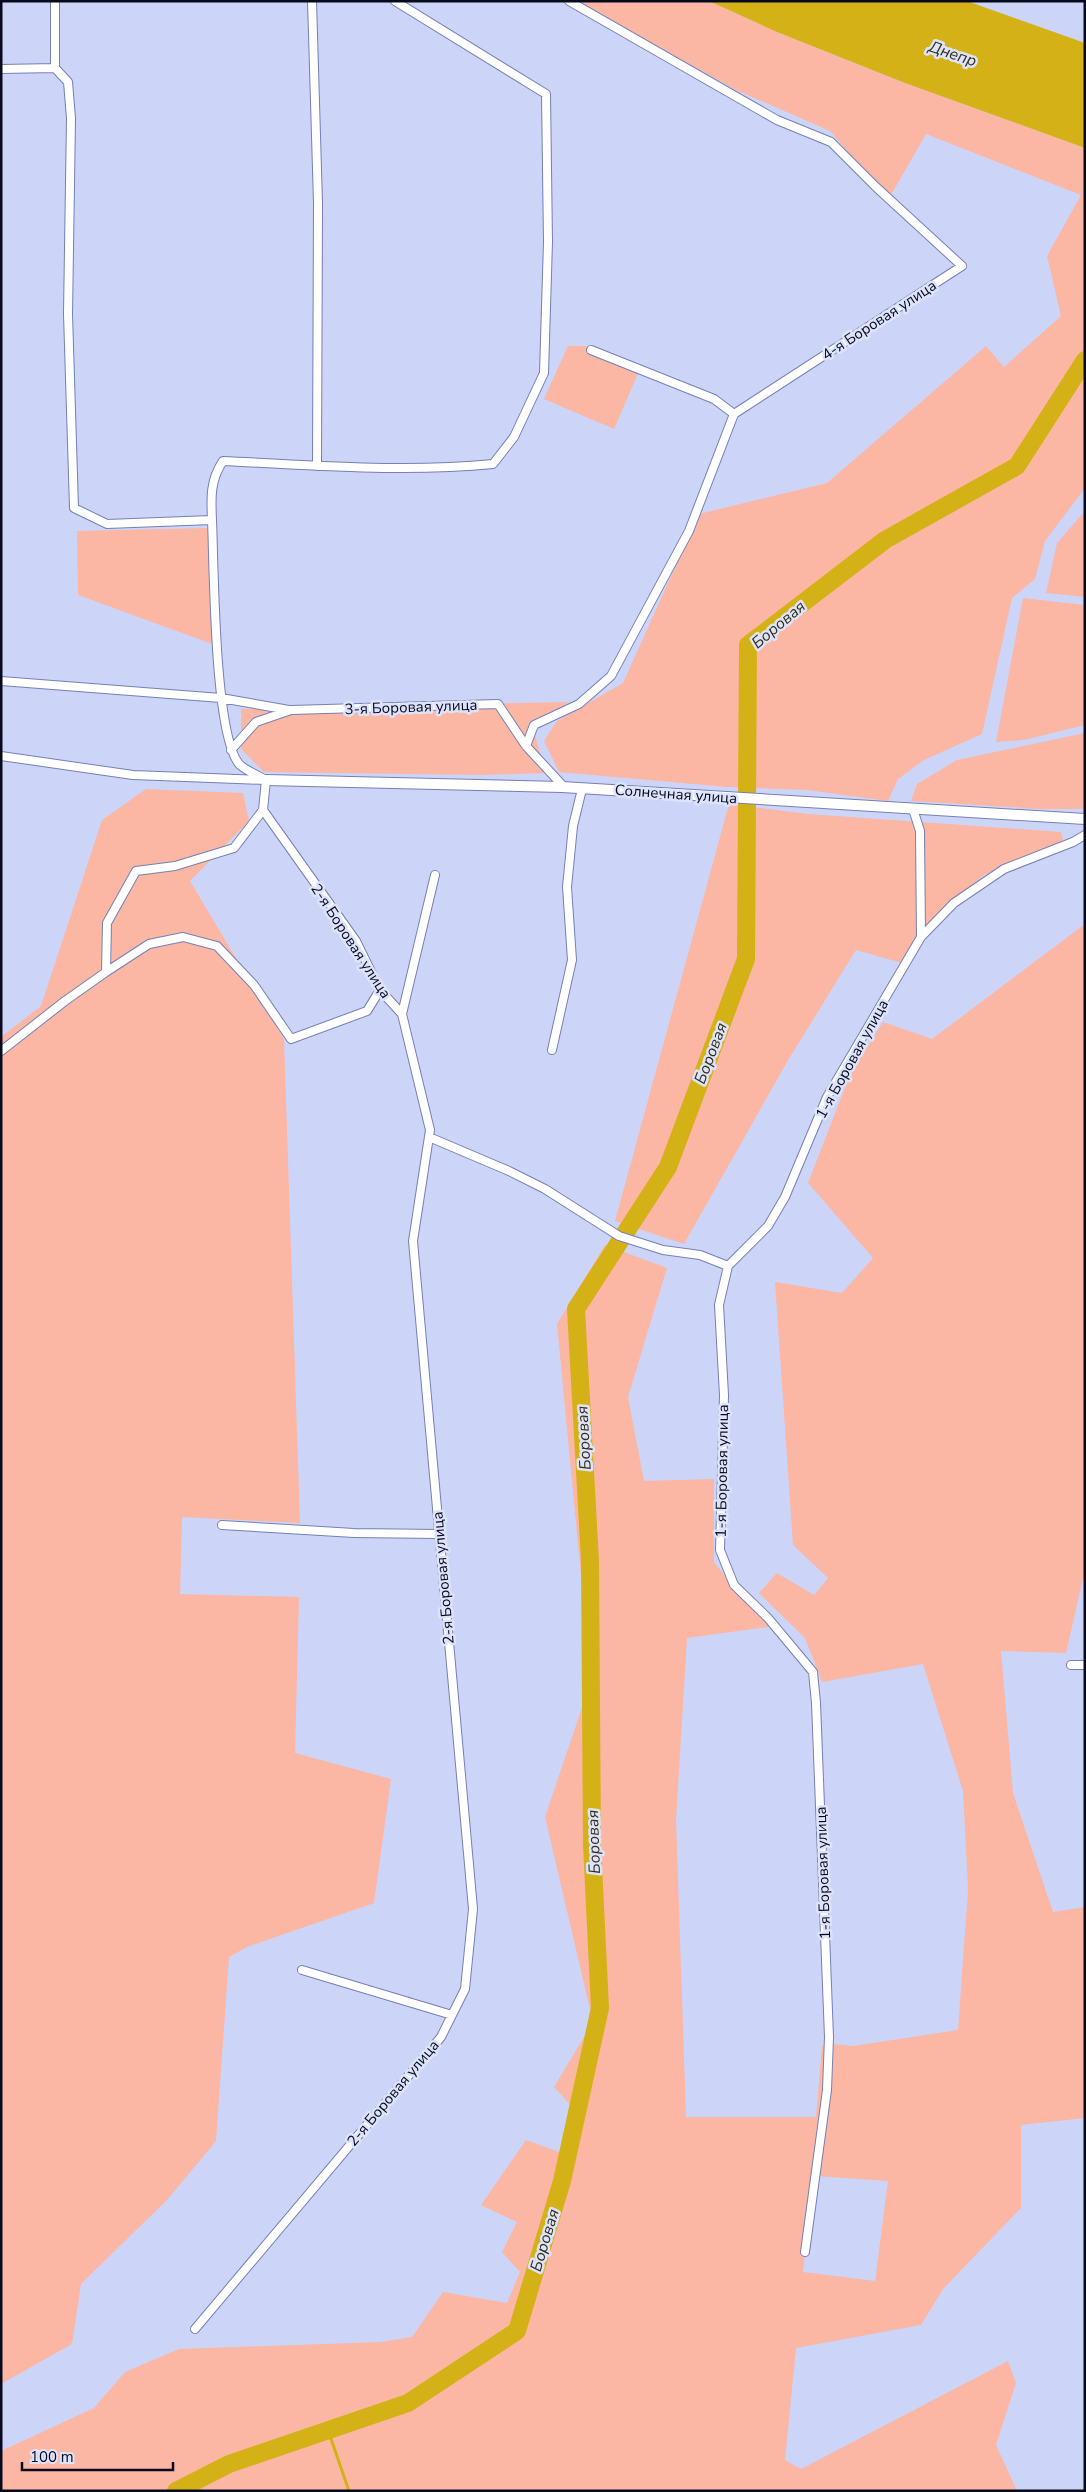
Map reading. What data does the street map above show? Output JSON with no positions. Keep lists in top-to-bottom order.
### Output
{
  "streets": {
    "street": [
      "4-я Боровая улица",
      "3-я Боровая улица",
      "Солнечная улица",
      "2-я Боровая улица",
      "1-я Боровая улица"
    ]
  },
  "crossings": [
    ["3-я Боровая улица", "Солнечная улица"]
  ],
  "water": ["Днепр", "Боровая"],
  "scale_bar": "100 m"
}
